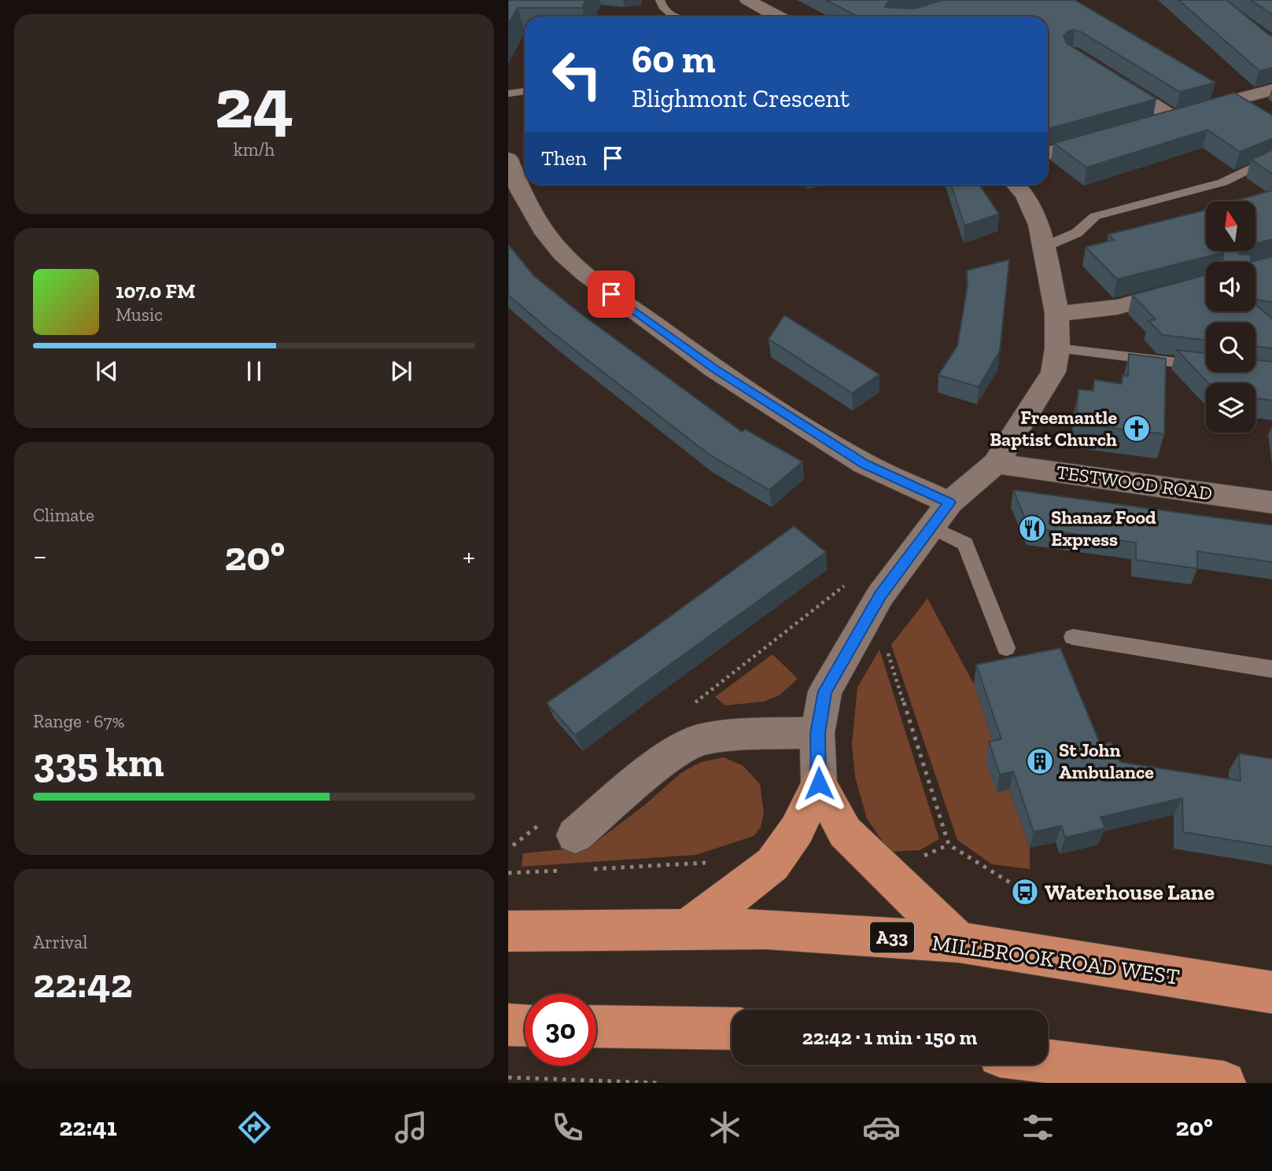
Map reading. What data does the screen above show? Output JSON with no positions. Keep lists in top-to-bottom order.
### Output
{
  "streets": {
    "highway": ["A33", "MILLBROOK ROAD WEST"],
    "street": ["TESTWOOD ROAD"]
  },
  "places": {
    "church": ["Freemantle Baptist Church"],
    "restaurant": ["Shanaz Food Express"],
    "building": ["St John Ambulance"],
    "bus stop": ["Waterhouse Lane"]
  },
  "north": "top",
  "page": {
    "tile": [
      ["24", "km/h"],
      "Climate",
      ["Range · 67%", "335 km"],
      ["Arrival", "22:42"]
    ],
    "turn": ["60 m", "Blighmont Crescent"],
    "then": "Then",
    "song": ["107.0 FM", "Music"],
    "heat": ["−", "20°", "+"],
    "limit": "30",
    "trip": "22:42 · 1 min · 150 m",
    "tabs": ["22:41", "20°"]
  }
}
